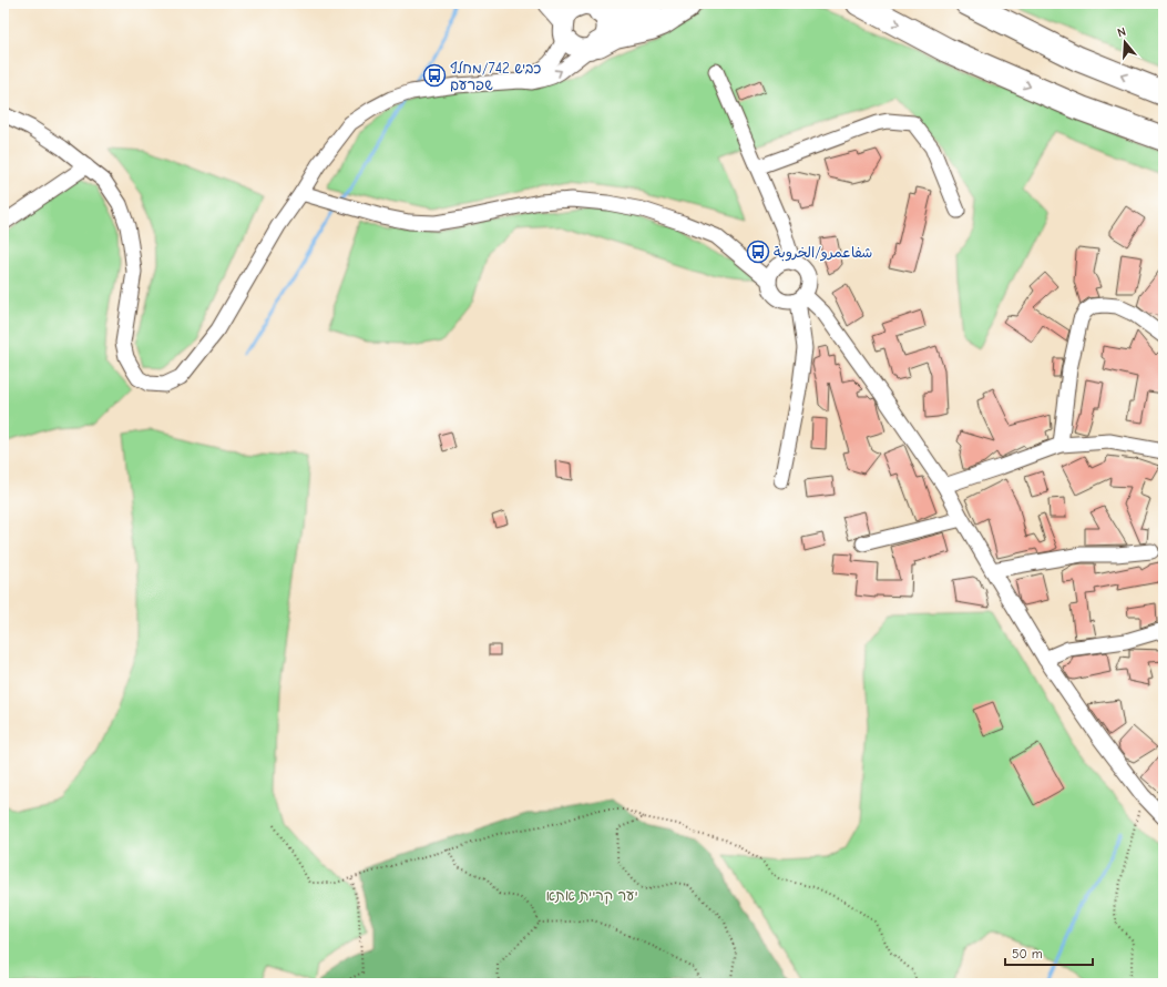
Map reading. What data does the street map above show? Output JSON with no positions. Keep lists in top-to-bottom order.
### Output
{
  "parks": ["יער קריית אתא"],
  "places": {
    "bus stop": ["כביש 742/מחלף שפרעם", "شفاعمرو/الخروبة"]
  },
  "scale_bar": "50 m",
  "north": "top"
}
